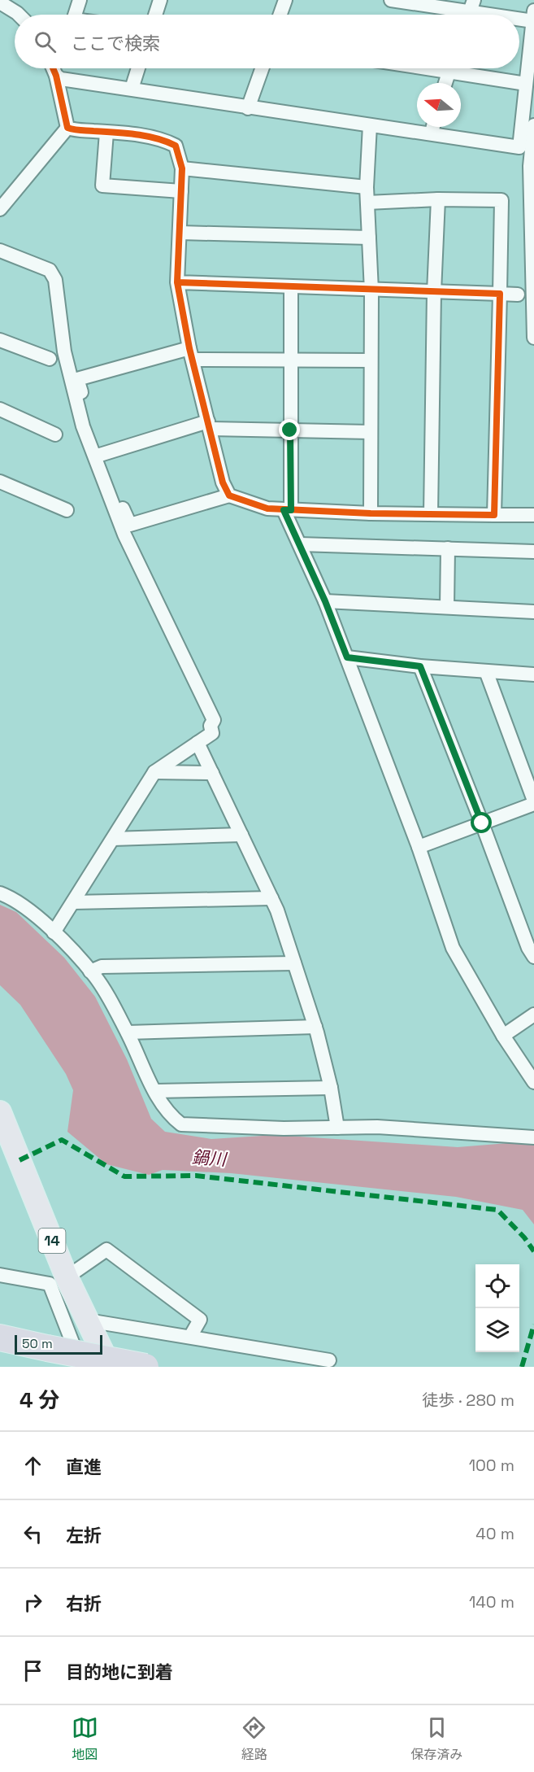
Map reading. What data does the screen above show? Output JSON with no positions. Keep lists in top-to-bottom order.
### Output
{
  "streets": {
    "main road": ["14"]
  },
  "water": ["鍋川"],
  "scale_bar": "50 m",
  "north": "left",
  "page": {
    "search": "ここで検索",
    "scale": "50 m",
    "heading": ["4 分", "徒歩 · 280 m"],
    "list": [
      ["直進", "100 m"],
      ["左折", "40 m"],
      ["右折", "140 m"],
      "目的地に到着"
    ],
    "nav": ["地図", "経路", "保存済み"]
  }
}
